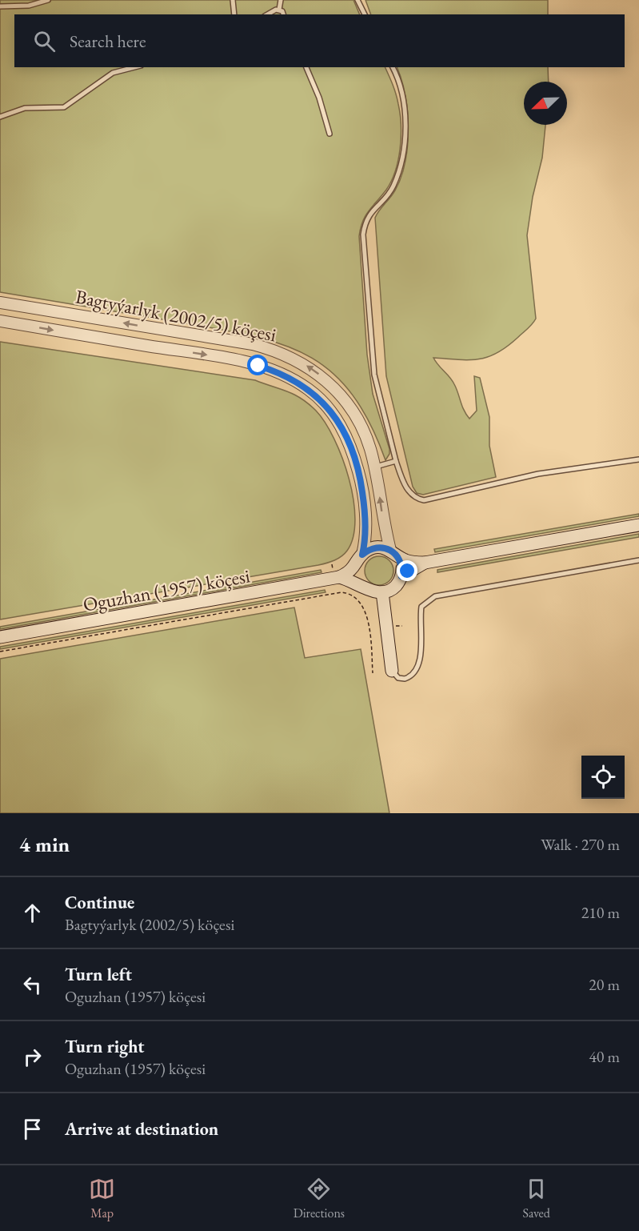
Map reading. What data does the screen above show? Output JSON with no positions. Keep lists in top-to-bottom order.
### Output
{
  "streets": {
    "main road": ["Oguzhan (1957) köçesi"],
    "street": ["Bagtyýarlyk (2002/5) köçesi"]
  },
  "crossings": [
    ["Bagtyýarlyk (2002/5) köçesi", "Oguzhan (1957) köçesi"]
  ],
  "north": "bottom left",
  "page": {
    "search": "Search here",
    "heading": ["4 min", "Walk · 270 m"],
    "list": [
      ["Continue", "Bagtyýarlyk (2002/5) köçesi", "210 m"],
      ["Turn left", "Oguzhan (1957) köçesi", "20 m"],
      ["Turn right", "Oguzhan (1957) köçesi", "40 m"],
      "Arrive at destination"
    ],
    "nav": ["Map", "Directions", "Saved"]
  }
}
